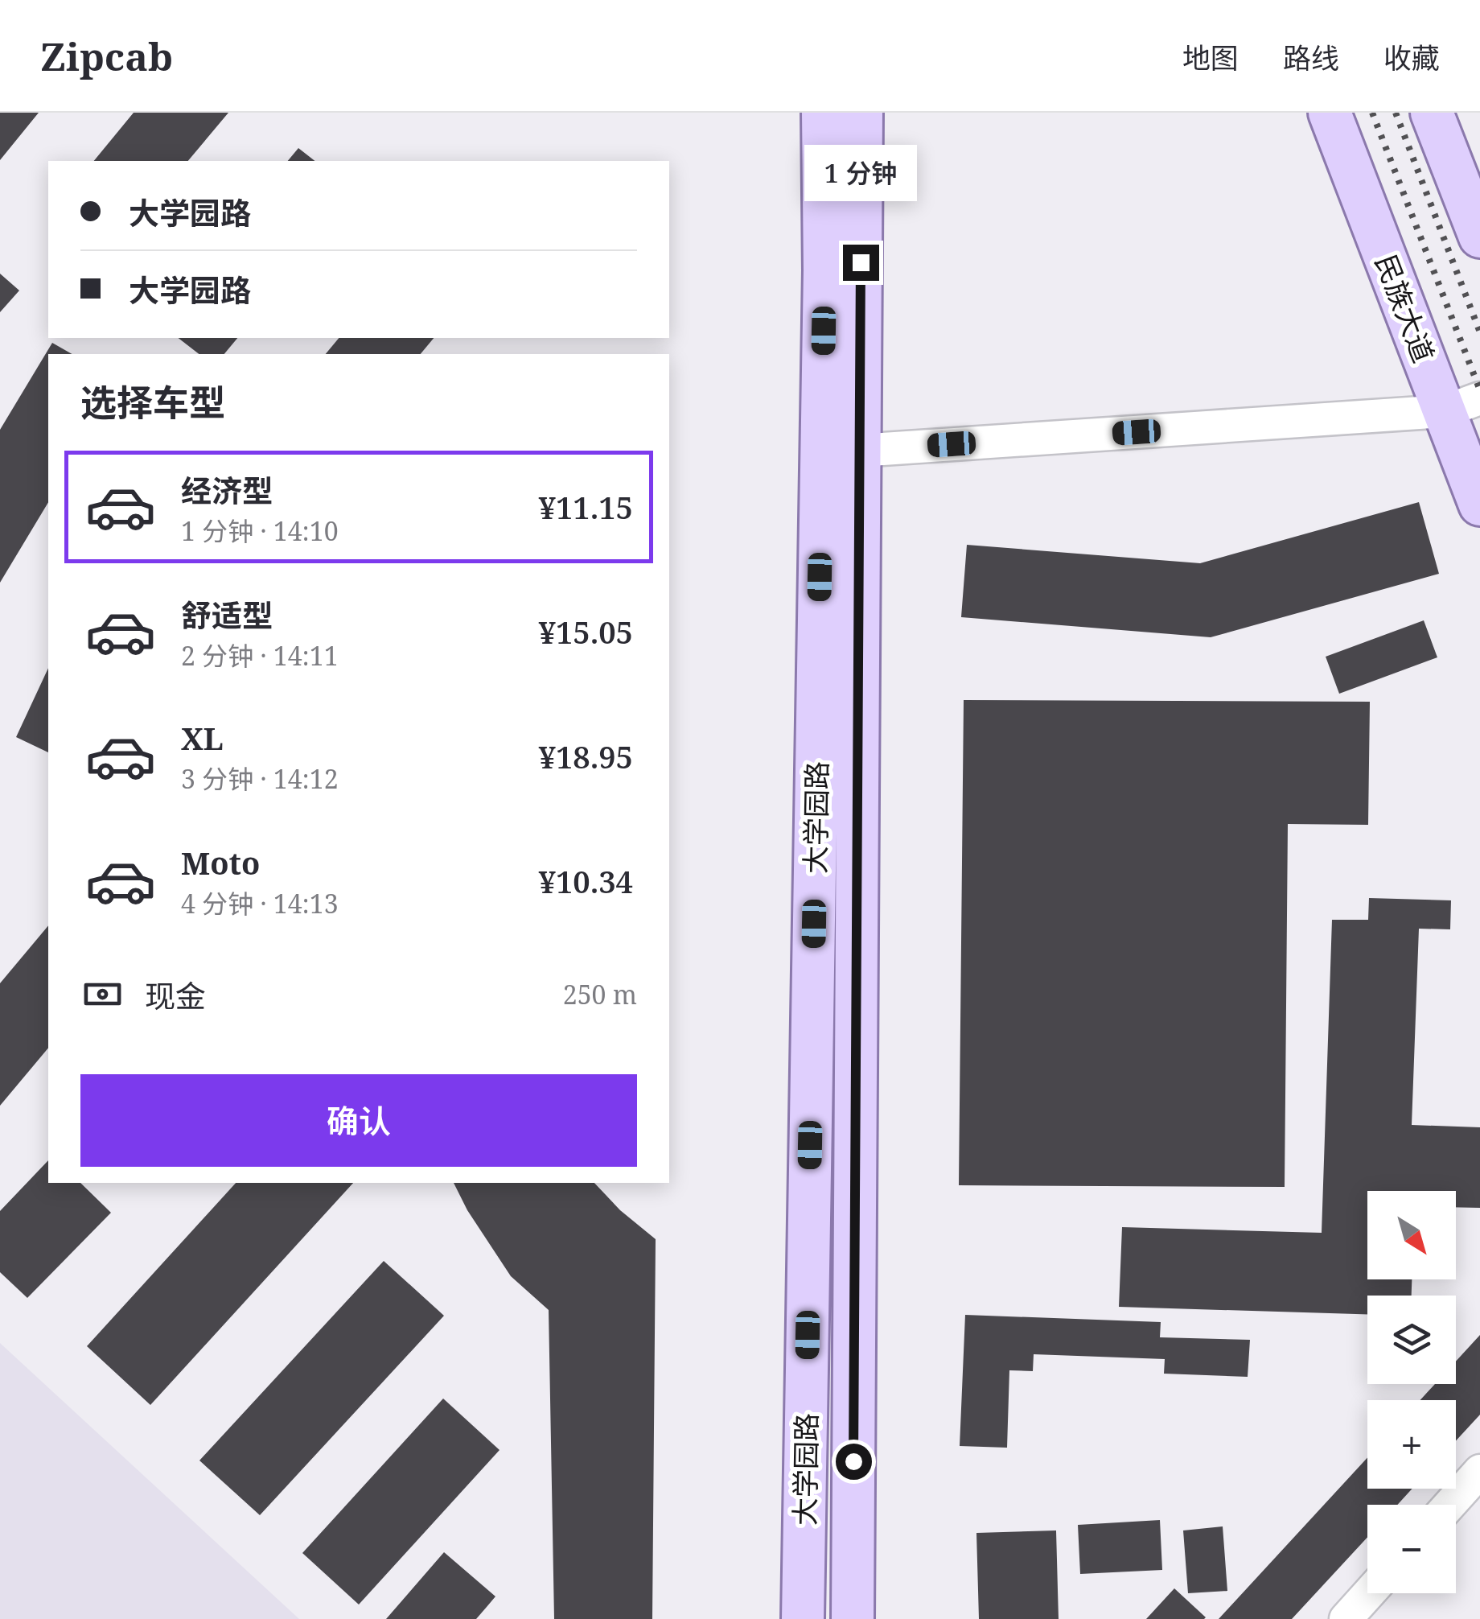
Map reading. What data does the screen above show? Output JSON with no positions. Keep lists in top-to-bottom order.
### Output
{
  "streets": {
    "main road": ["民族大道", "大学园路"]
  },
  "north": "bottom right",
  "page": {
    "header": "Zipcab",
    "nav": ["地图", "路线", "收藏"],
    "bubble": "1 分钟",
    "banner": ["大学园路", "大学园路"],
    "heading": "选择车型",
    "list": [
      {
        "name": "经济型",
        "note": "1 分钟 · 14:10",
        "value": "¥11.15"
      },
      {
        "name": "舒适型",
        "note": "2 分钟 · 14:11",
        "value": "¥15.05"
      },
      {
        "name": "XL",
        "note": "3 分钟 · 14:12",
        "value": "¥18.95"
      },
      {
        "name": "Moto",
        "note": "4 分钟 · 14:13",
        "value": "¥10.34"
      }
    ],
    "pay": ["现金", "250 m"],
    "buttons": "确认",
    "map_buttons": ["+", "−"]
  }
}
